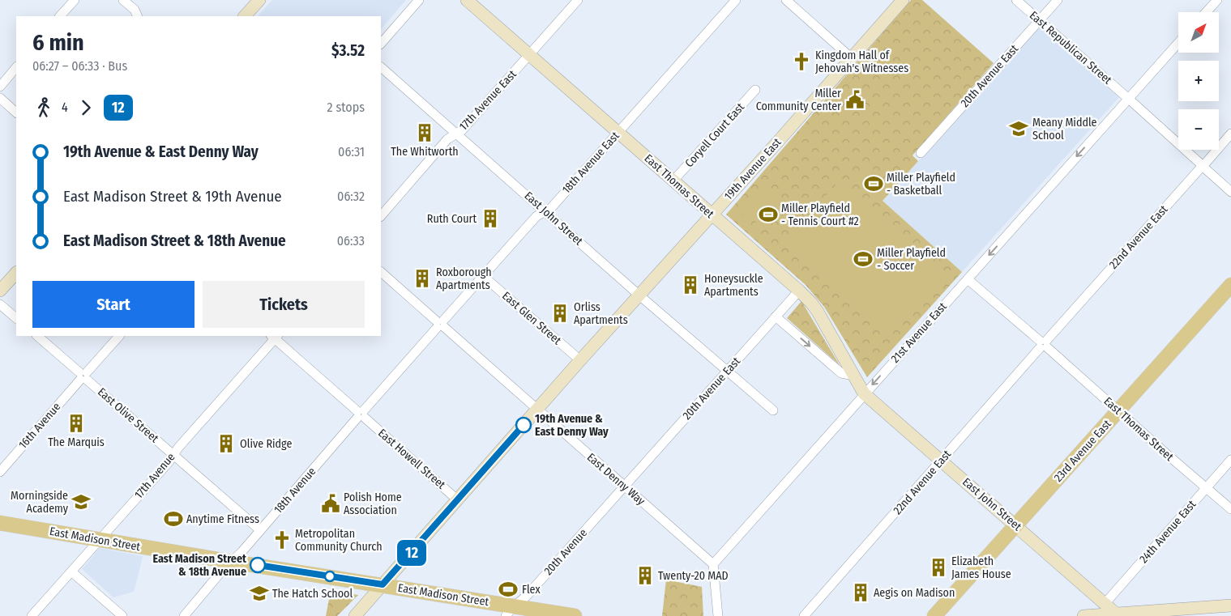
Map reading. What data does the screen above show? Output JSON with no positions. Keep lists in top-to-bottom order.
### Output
{
  "streets": {
    "main road": ["23rd Avenue East", "East Madison Street"],
    "street": [
      "East Republican Street",
      "20th Avenue East",
      "17th Avenue East",
      "Coryell Court East",
      "18th Avenue East",
      "19th Avenue East",
      "East Thomas Street",
      "East John Street",
      "22nd Avenue East",
      "East Glen Street",
      "21st Avenue East",
      "East Olive Street",
      "16th Avenue",
      "East Howell Street",
      "17th Avenue",
      "East Denny Way",
      "18th Avenue",
      "24th Avenue East",
      "20th Avenue"
    ]
  },
  "crossings": [
    ["East Republican Street", "20th Avenue East"],
    ["East Republican Street", "22nd Avenue East"],
    ["East Republican Street", "21st Avenue East"],
    ["20th Avenue East", "East Thomas Street"],
    ["20th Avenue East", "East John Street"],
    ["20th Avenue East", "East Denny Way"],
    ["20th Avenue East", "20th Avenue"],
    ["17th Avenue East", "East Thomas Street"],
    ["17th Avenue East", "East John Street"],
    ["Coryell Court East", "East Thomas Street"],
    ["18th Avenue East", "East Thomas Street"],
    ["18th Avenue East", "East John Street"],
    ["18th Avenue East", "East Glen Street"],
    ["18th Avenue East", "East Denny Way"],
    ["18th Avenue East", "18th Avenue"],
    ["19th Avenue East", "East Thomas Street"],
    ["19th Avenue East", "East John Street"],
    ["19th Avenue East", "East Glen Street"],
    ["19th Avenue East", "East Howell Street"],
    ["19th Avenue East", "East Denny Way"],
    ["19th Avenue East", "East Madison Street"],
    ["East Thomas Street", "East John Street"],
    ["East Thomas Street", "22nd Avenue East"],
    ["East Thomas Street", "21st Avenue East"],
    ["East Thomas Street", "23rd Avenue East"],
    ["East Thomas Street", "24th Avenue East"],
    ["East John Street", "22nd Avenue East"],
    ["East John Street", "21st Avenue East"],
    ["East John Street", "23rd Avenue East"],
    ["East John Street", "24th Avenue East"],
    ["21st Avenue East", "East Denny Way"],
    ["East Olive Street", "16th Avenue"],
    ["East Olive Street", "17th Avenue"],
    ["East Olive Street", "18th Avenue"],
    ["East Howell Street", "17th Avenue"],
    ["East Howell Street", "18th Avenue"],
    ["17th Avenue", "East Madison Street"],
    ["East Denny Way", "18th Avenue"],
    ["East Denny Way", "20th Avenue"],
    ["18th Avenue", "East Madison Street"],
    ["East Madison Street", "20th Avenue"]
  ],
  "one_way": ["21st Avenue East"],
  "places": {
    "church": ["Kingdom Hall of Jehovah's Witnesses", "Metropolitan Community Church"],
    "public building": ["Miller Community Center", "Polish Home Association"],
    "school or university": ["Meany Middle School", "Morningside Academy", "The Hatch School"],
    "building": [
      "The Whitworth",
      "Ruth Court",
      "Roxborough Apartments",
      "Honeysuckle Apartments",
      "Orliss Apartments",
      "The Marquis",
      "Olive Ridge",
      "Elizabeth James House",
      "Twenty-20 MAD",
      "Aegis on Madison"
    ],
    "sports": [
      "Miller Playfield - Basketball",
      "Miller Playfield - Tennis Court #2",
      "Miller Playfield - Soccer",
      "Anytime Fitness",
      "Flex"
    ],
    "other": ["19th Avenue & East Denny Way", "East Madison Street & 18th Avenue"]
  },
  "lines": ["bus line 12"],
  "north": "top right",
  "page": {
    "on_map": "12",
    "map_buttons": ["+", "−"],
    "heading": ["6 min", "06:27 – 06:33 · Bus", "$3.52"],
    "legs": ["4", "12", "2 stops"],
    "list": [
      {
        "name": "19th Avenue & East Denny Way",
        "value": "06:31"
      },
      {
        "name": "East Madison Street & 19th Avenue",
        "value": "06:32"
      },
      {
        "name": "East Madison Street & 18th Avenue",
        "value": "06:33"
      }
    ],
    "buttons": ["Start", "Tickets"]
  }
}
